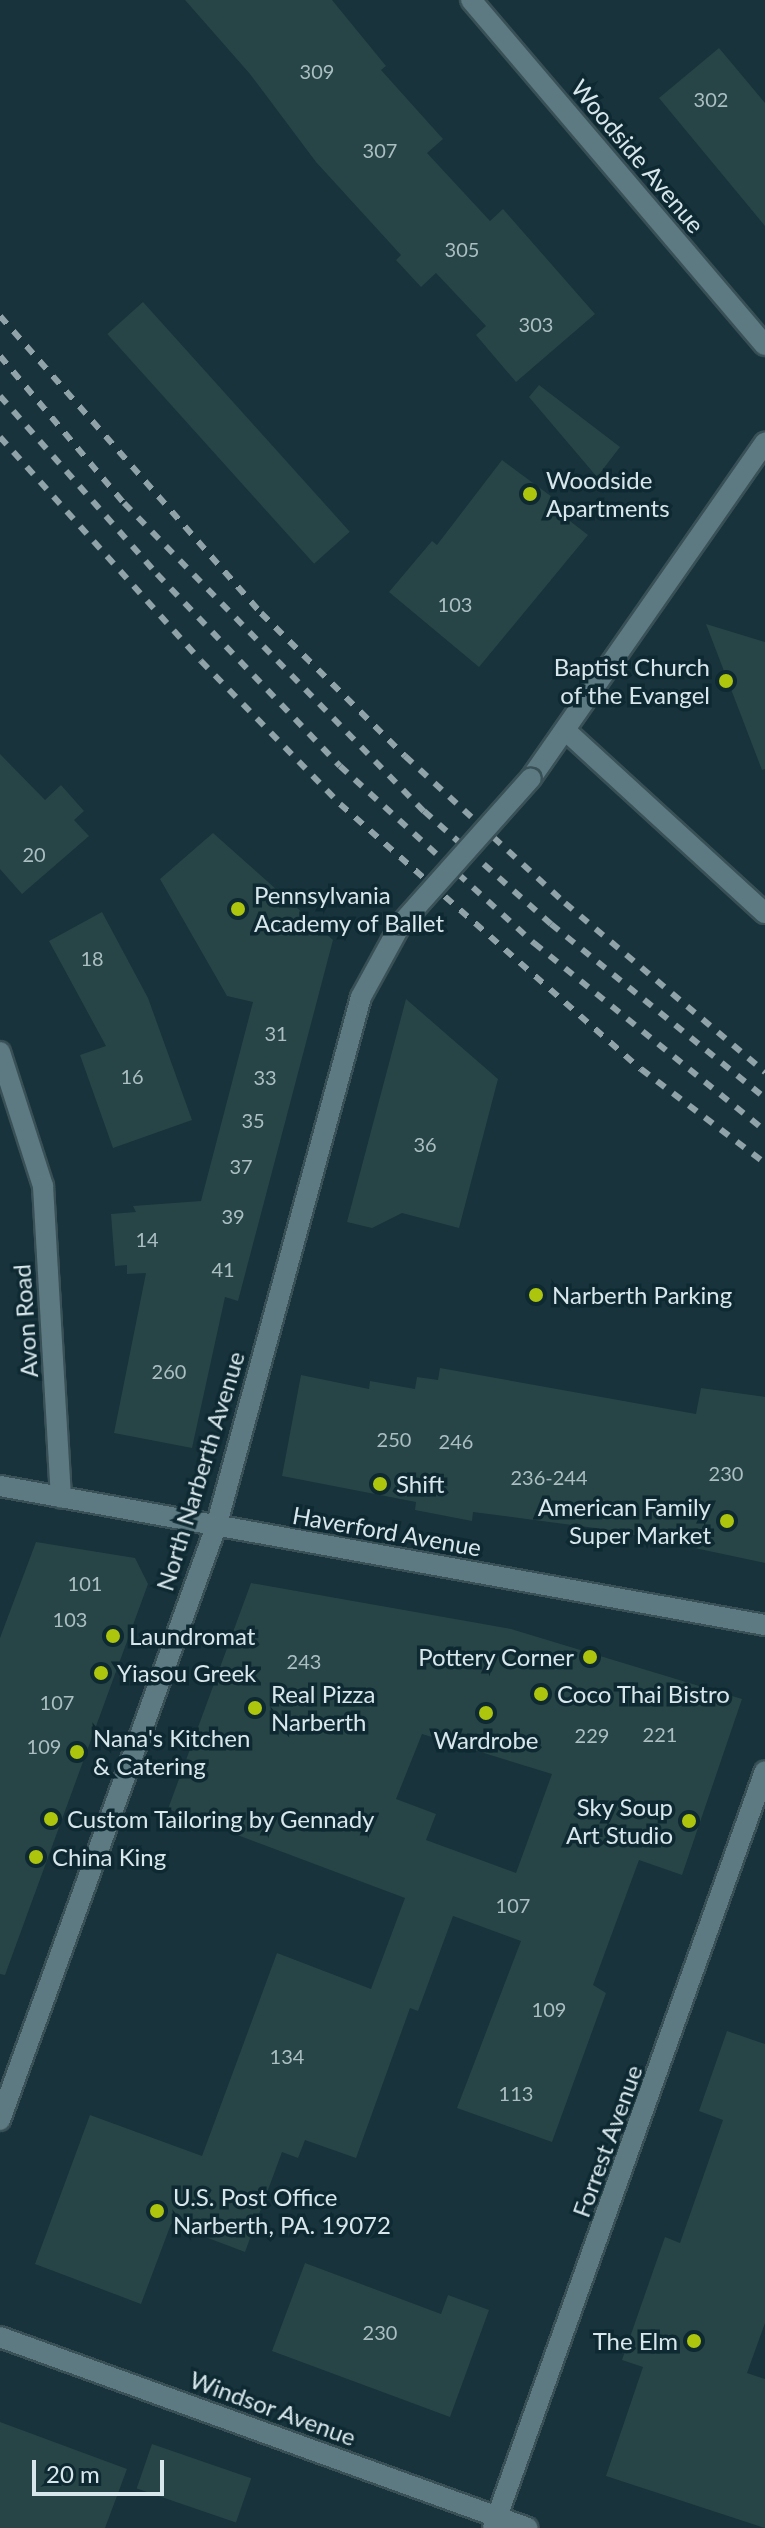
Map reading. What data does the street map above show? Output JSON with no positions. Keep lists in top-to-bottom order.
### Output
{
  "streets": {
    "street": [
      "Woodside Avenue",
      "Avon Road",
      "North Narberth Avenue",
      "Haverford Avenue",
      "Forrest Avenue",
      "Windsor Avenue"
    ]
  },
  "crossings": [
    ["Avon Road", "Haverford Avenue"],
    ["North Narberth Avenue", "Haverford Avenue"],
    ["Forrest Avenue", "Windsor Avenue"]
  ],
  "places": [
    "Woodside Apartments",
    "Baptist Church of the Evangel",
    "Pennsylvania Academy of Ballet",
    "Narberth Parking",
    "Shift",
    "American Family Super Market",
    "Laundromat",
    "Pottery Corner",
    "Yiasou Greek",
    "Coco Thai Bistro",
    "Real Pizza Narberth",
    "Wardrobe",
    "Nana's Kitchen & Catering",
    "Custom Tailoring by Gennady",
    "Sky Soup Art Studio",
    "China King",
    "U.S. Post Office Narberth, PA. 19072",
    "The Elm"
  ],
  "house_numbers": [
    "309",
    "302",
    "307",
    "305",
    "303",
    "103",
    "20",
    "18",
    "31",
    "16",
    "33",
    "35",
    "36",
    "37",
    "39",
    "14",
    "41",
    "260",
    "250",
    "246",
    "230",
    "236-244",
    "101",
    "103",
    "243",
    "107",
    "221",
    "229",
    "109",
    "107",
    "109",
    "134",
    "113",
    "230"
  ],
  "scale_bar": "20 m"
}
